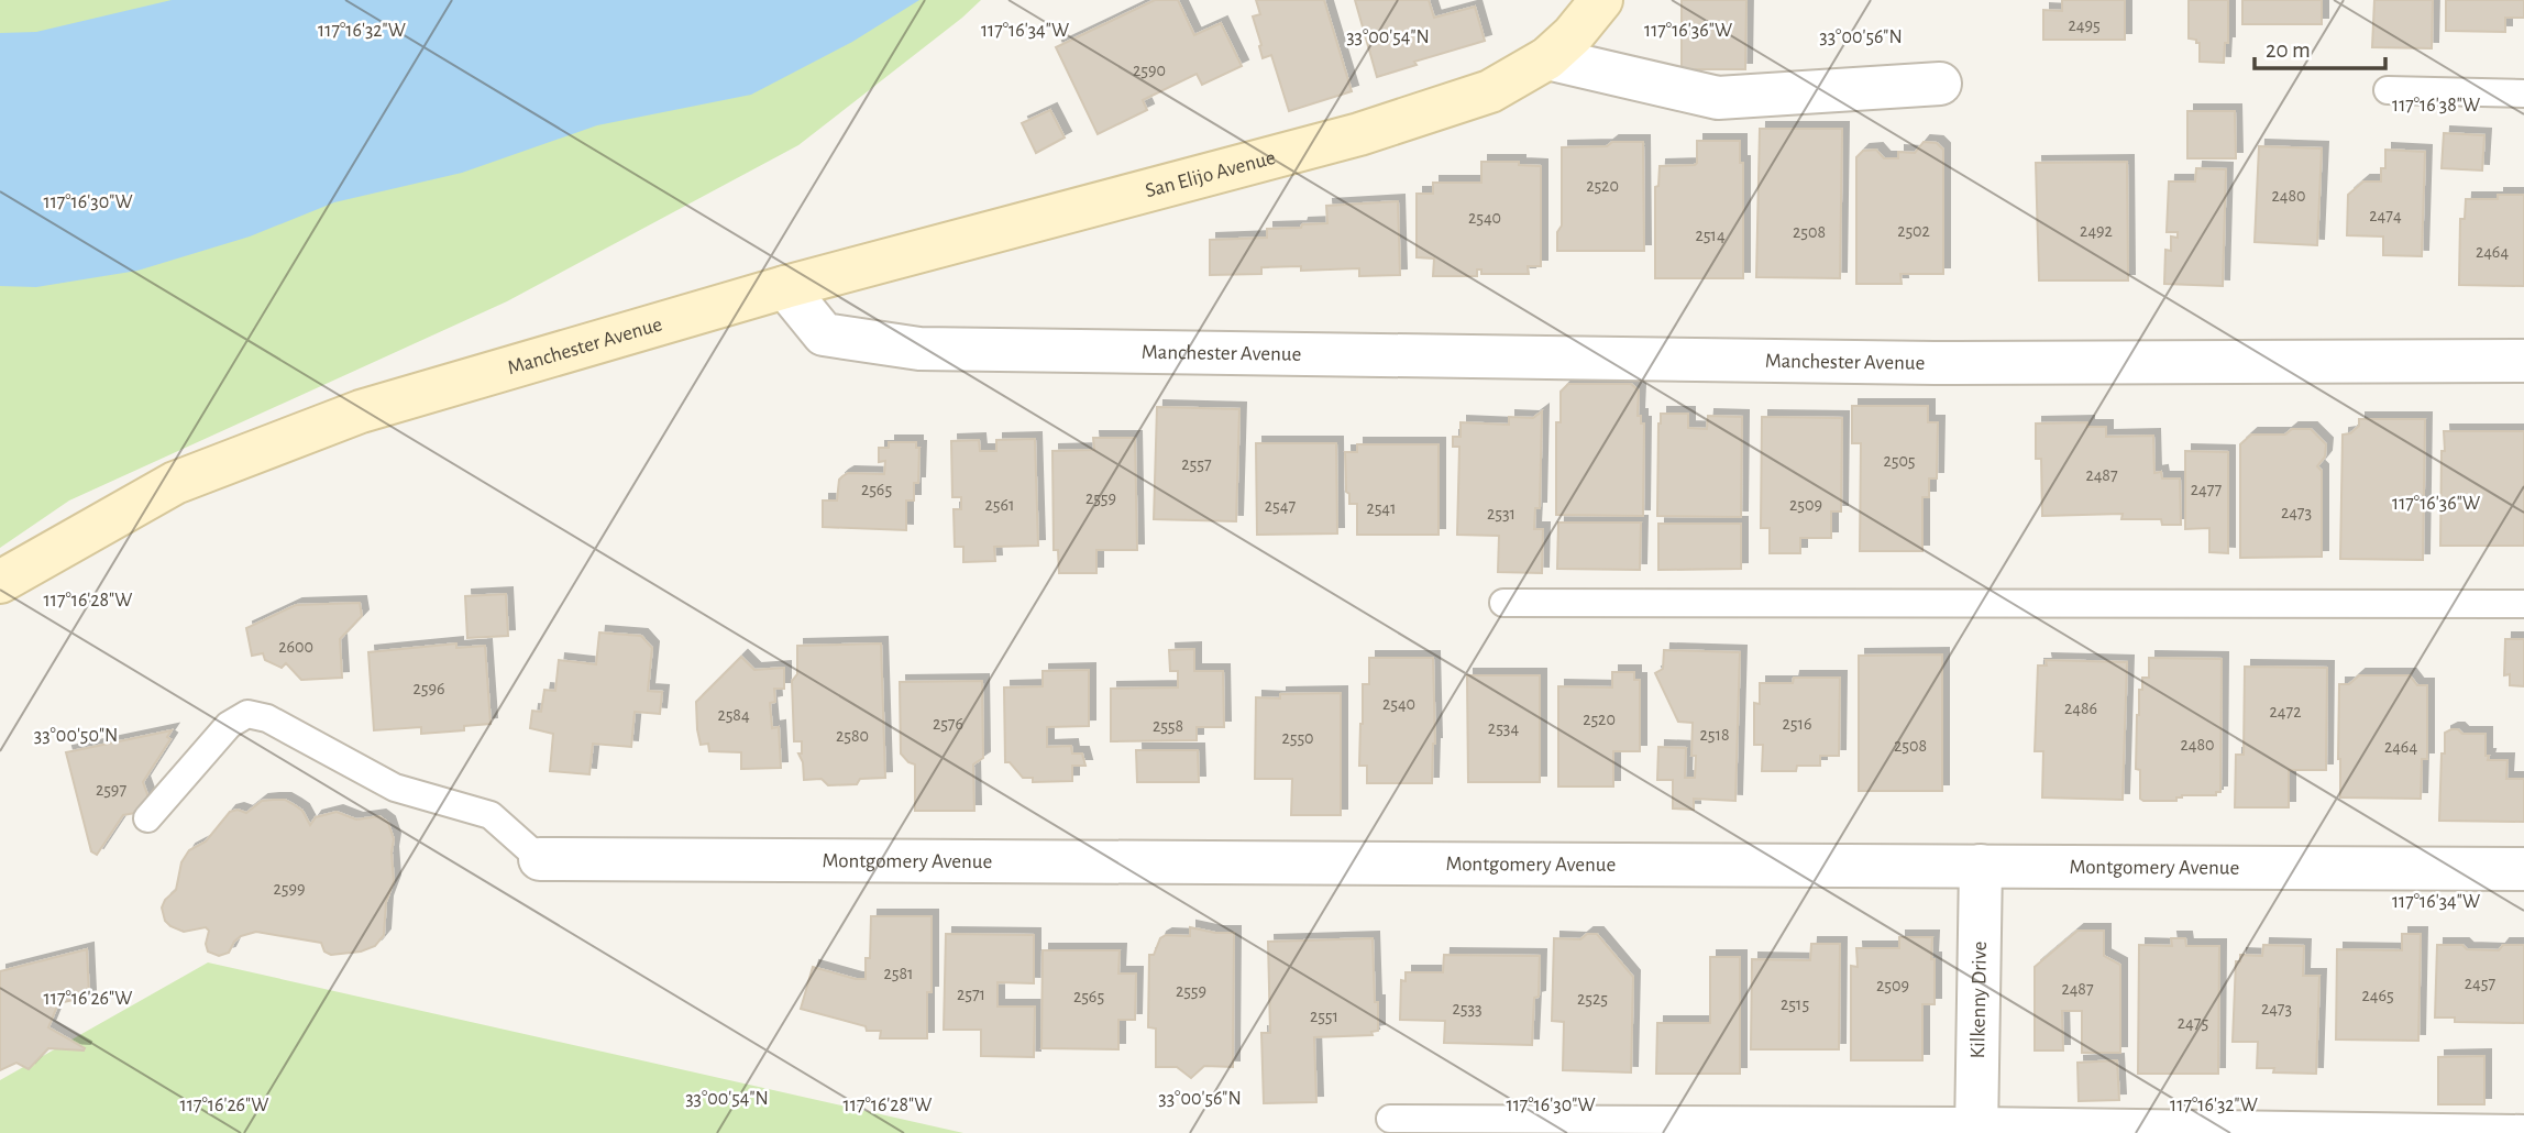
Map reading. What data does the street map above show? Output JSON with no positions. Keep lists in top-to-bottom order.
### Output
{
  "streets": {
    "main road": ["San Elijo Avenue", "Manchester Avenue"],
    "street": ["Montgomery Avenue", "Kilkenny Drive"]
  },
  "crossings": [
    ["San Elijo Avenue", "Manchester Avenue"],
    ["Montgomery Avenue", "Kilkenny Drive"]
  ],
  "house_numbers": [
    "2495",
    "2590",
    "2520",
    "2480",
    "2474",
    "2540",
    "2502",
    "2492",
    "2508",
    "2514",
    "2464",
    "2505",
    "2557",
    "2487",
    "2565",
    "2477",
    "2559",
    "2561",
    "2509",
    "2547",
    "2541",
    "2473",
    "2531",
    "2600",
    "2596",
    "2540",
    "2486",
    "2472",
    "2584",
    "2520",
    "2576",
    "2516",
    "2558",
    "2534",
    "2518",
    "2580",
    "2550",
    "2480",
    "2508",
    "2464",
    "2597",
    "2599",
    "2581",
    "2457",
    "2509",
    "2487",
    "2559",
    "2571",
    "2465",
    "2565",
    "2525",
    "2515",
    "2533",
    "2473",
    "2551",
    "2475"
  ],
  "scale_bar": "20 m",
  "coordinates": [
    "117°16'32\"W",
    "117°16'34\"W",
    "117°16'36\"W",
    "33°00'54\"N",
    "33°00'56\"N",
    "117°16'38\"W",
    "117°16'30\"W",
    "117°16'28\"W",
    "33°00'50\"N",
    "117°16'26\"W"
  ]
}
